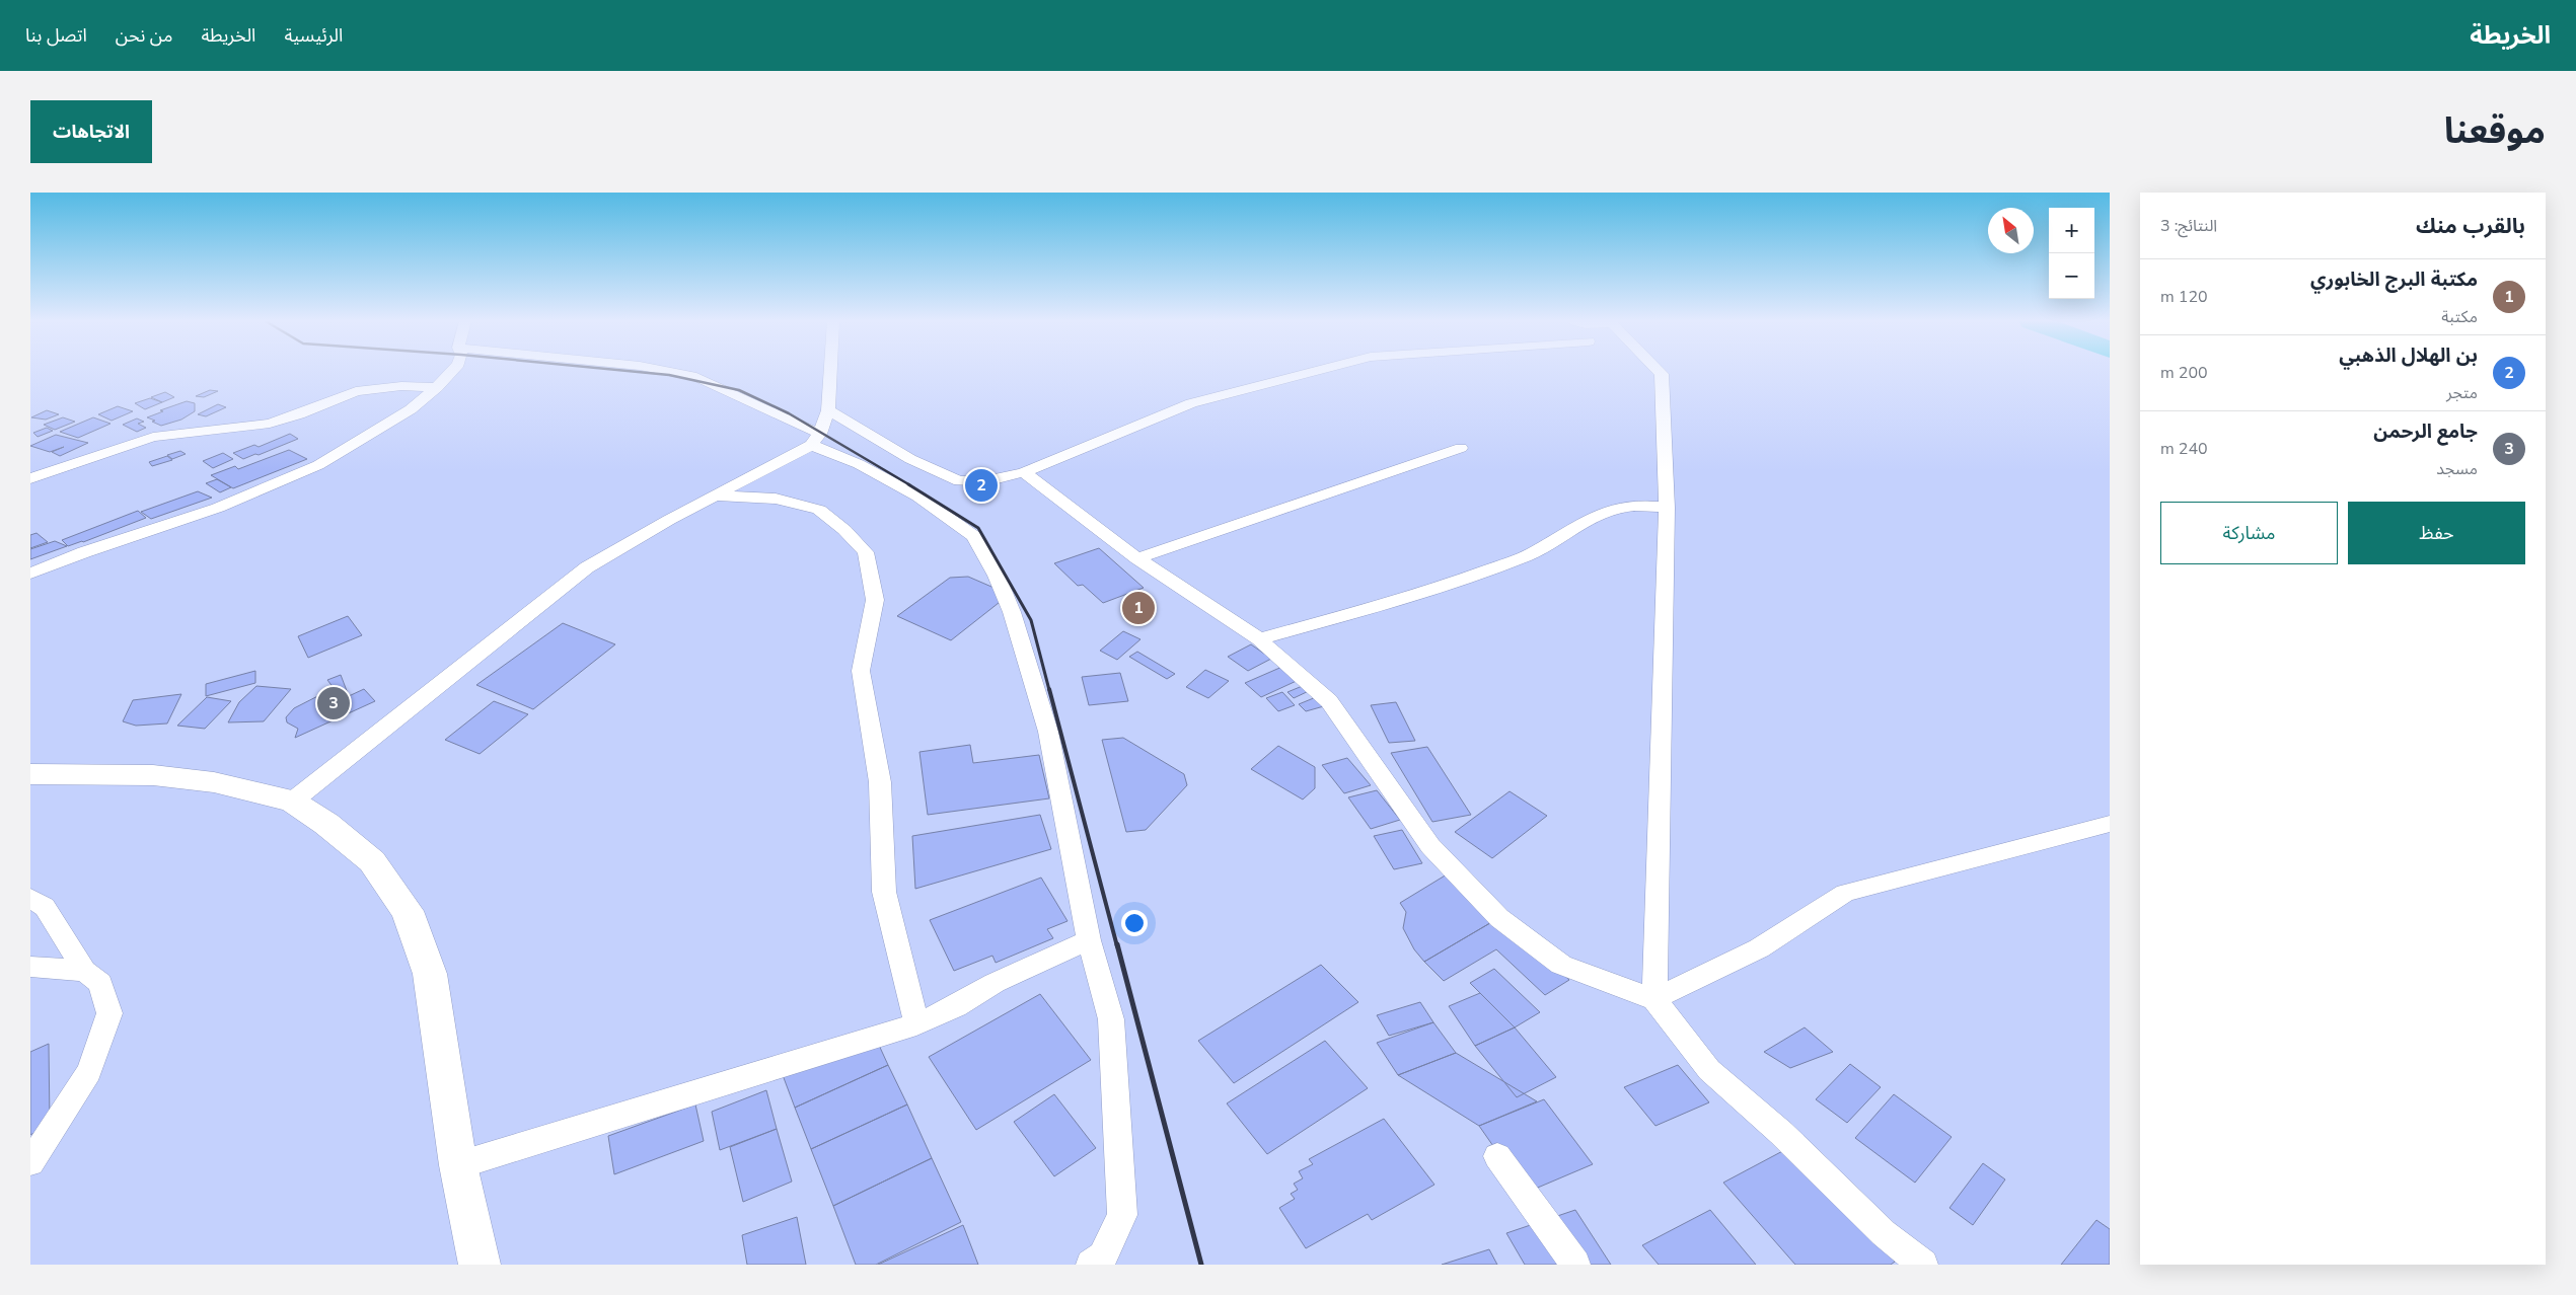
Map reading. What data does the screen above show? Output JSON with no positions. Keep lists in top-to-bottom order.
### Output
{
  "north": "top left",
  "page": {
    "header": "الخريطة",
    "nav": [
      "الرئيسية",
      "الخريطة",
      "من نحن",
      "اتصل بنا"
    ],
    "title": "موقعنا",
    "buttons": [
      "الاتجاهات",
      ["حفظ", "مشاركة"]
    ],
    "heading": ["بالقرب منك", "النتائج: 3"],
    "map_buttons": ["+", "−"],
    "list": [
      {
        "mark": "1",
        "name": "مكتبة البرج الخابوري",
        "note": "مكتبة",
        "value": "120 m"
      },
      {
        "mark": "2",
        "name": "بن الهلال الذهبي",
        "note": "متجر",
        "value": "200 m"
      },
      {
        "mark": "3",
        "name": "جامع الرحمن",
        "note": "مسجد",
        "value": "240 m"
      }
    ],
    "pins": ["2", "1", "3"]
  }
}
